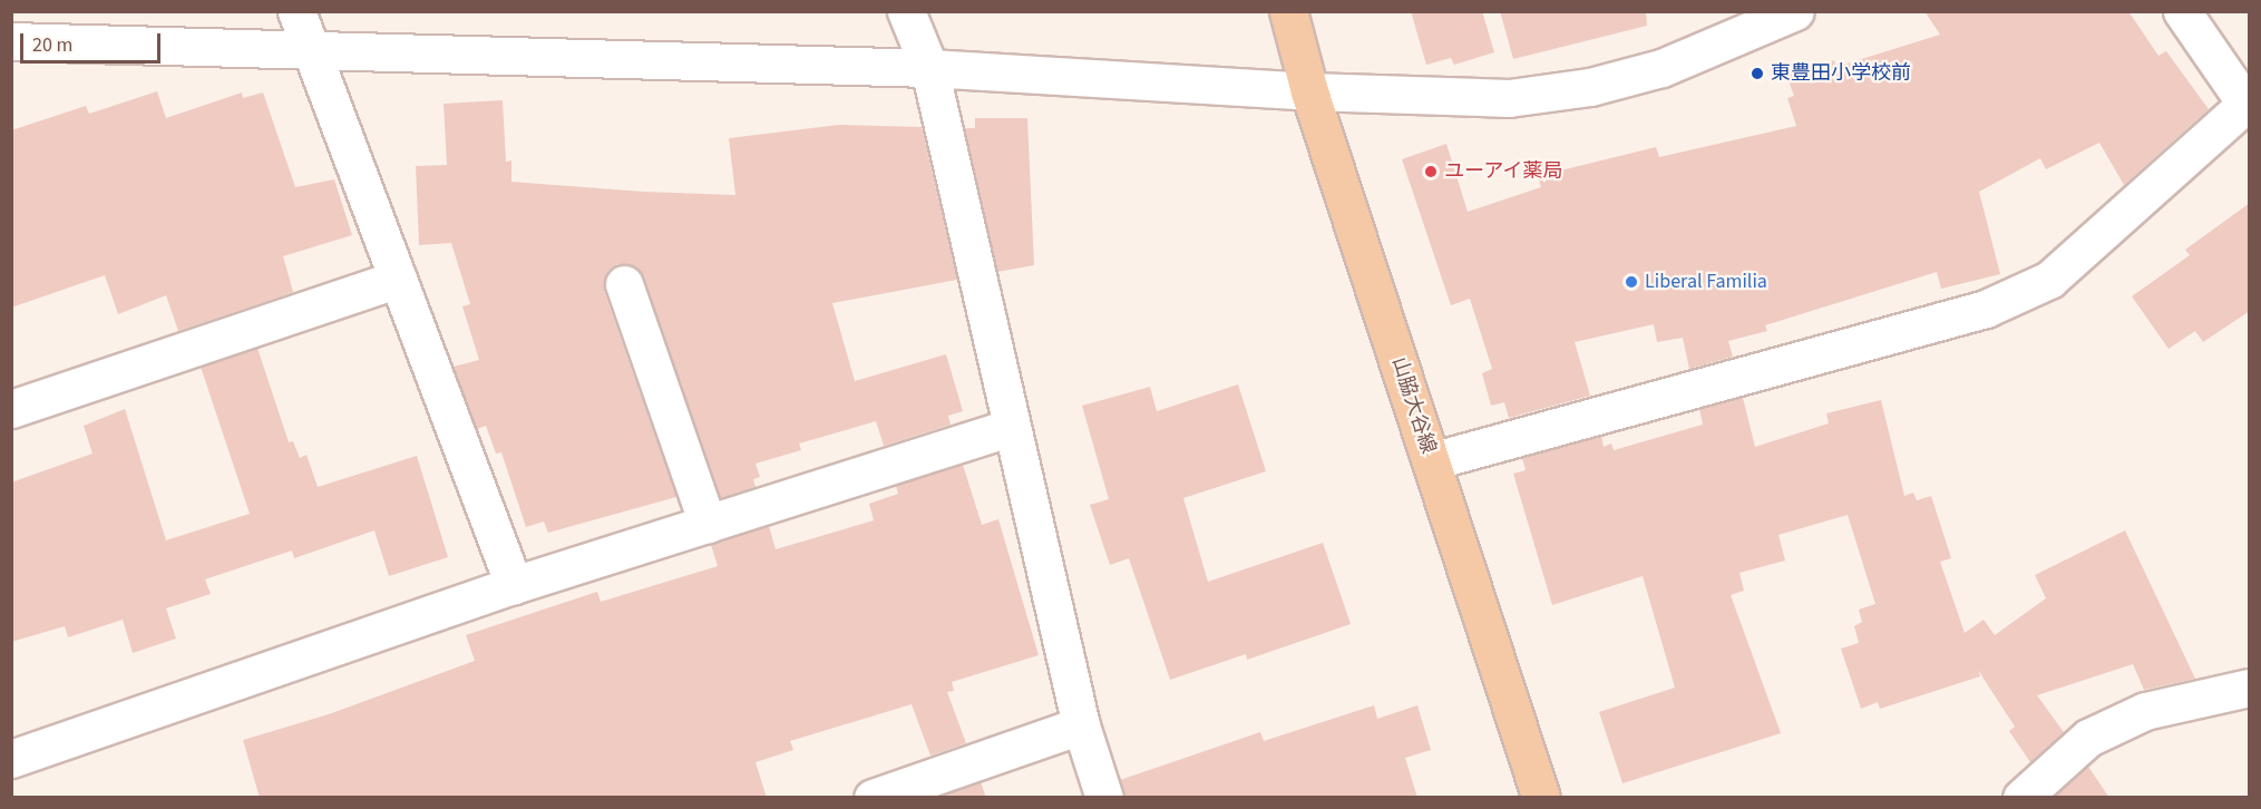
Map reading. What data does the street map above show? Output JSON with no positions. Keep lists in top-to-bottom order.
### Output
{
  "streets": {
    "main road": ["山脇大谷線"]
  },
  "places": ["東豊田小学校前", "ユーアイ薬局", "Liberal Familia"],
  "scale_bar": "20 m"
}
